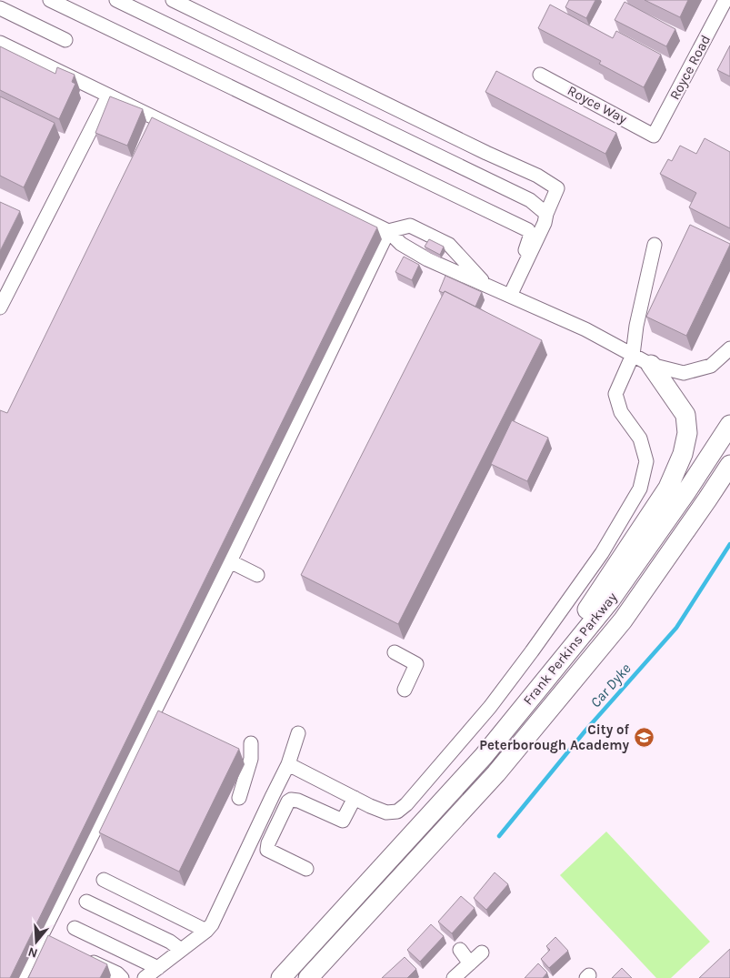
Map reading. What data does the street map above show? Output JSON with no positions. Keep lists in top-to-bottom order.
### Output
{
  "streets": {
    "highway": ["Frank Perkins Parkway"],
    "street": ["Royce Road", "Royce Way"]
  },
  "crossings": [
    ["Royce Road", "Royce Way"]
  ],
  "water": ["Car Dyke"],
  "places": {
    "school or university": ["City of Peterborough Academy"]
  },
  "north": "bottom"
}
